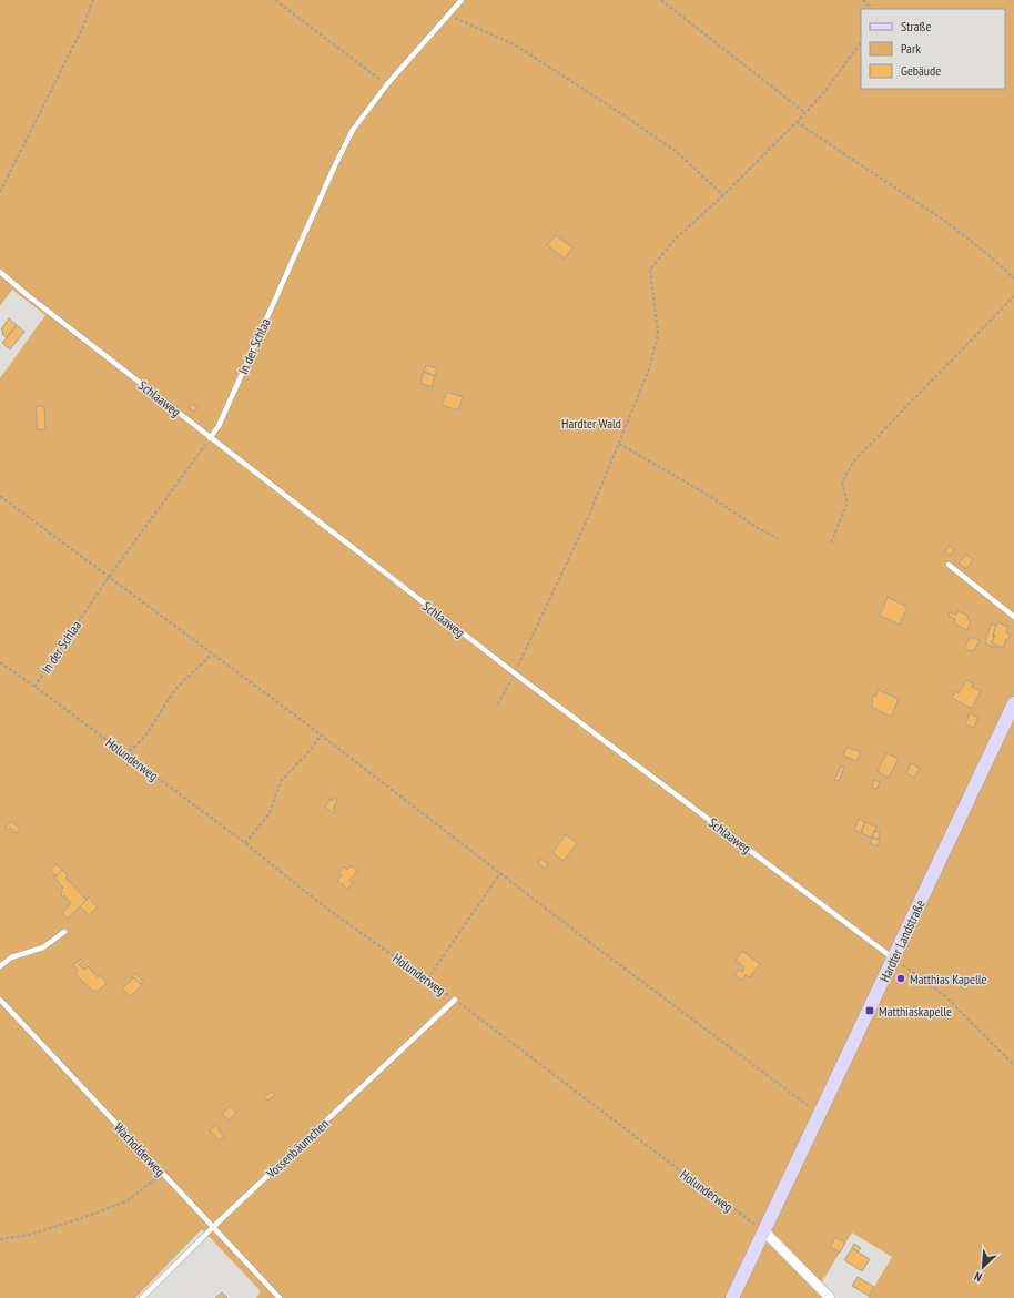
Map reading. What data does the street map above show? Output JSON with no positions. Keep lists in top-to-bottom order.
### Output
{
  "streets": {
    "main road": ["Hardter Landstraße"],
    "lane": [
      "In der Schlaa",
      "Schlaaweg",
      "Vossenbäumchen",
      "Wacholderweg"
    ],
    "path": ["Holunderweg"]
  },
  "crossings": [
    ["In der Schlaa", "Schlaaweg"],
    ["In der Schlaa", "Holunderweg"],
    ["Schlaaweg", "Hardter Landstraße"],
    ["Holunderweg", "Hardter Landstraße"],
    ["Holunderweg", "Vossenbäumchen"],
    ["Vossenbäumchen", "Wacholderweg"]
  ],
  "parks": ["Hardter Wald"],
  "places": {
    "other": ["Matthias Kapelle"],
    "transit": ["Matthiaskapelle"]
  },
  "legend": ["Straße", "Park", "Gebäude"],
  "north": "bottom left"
}
